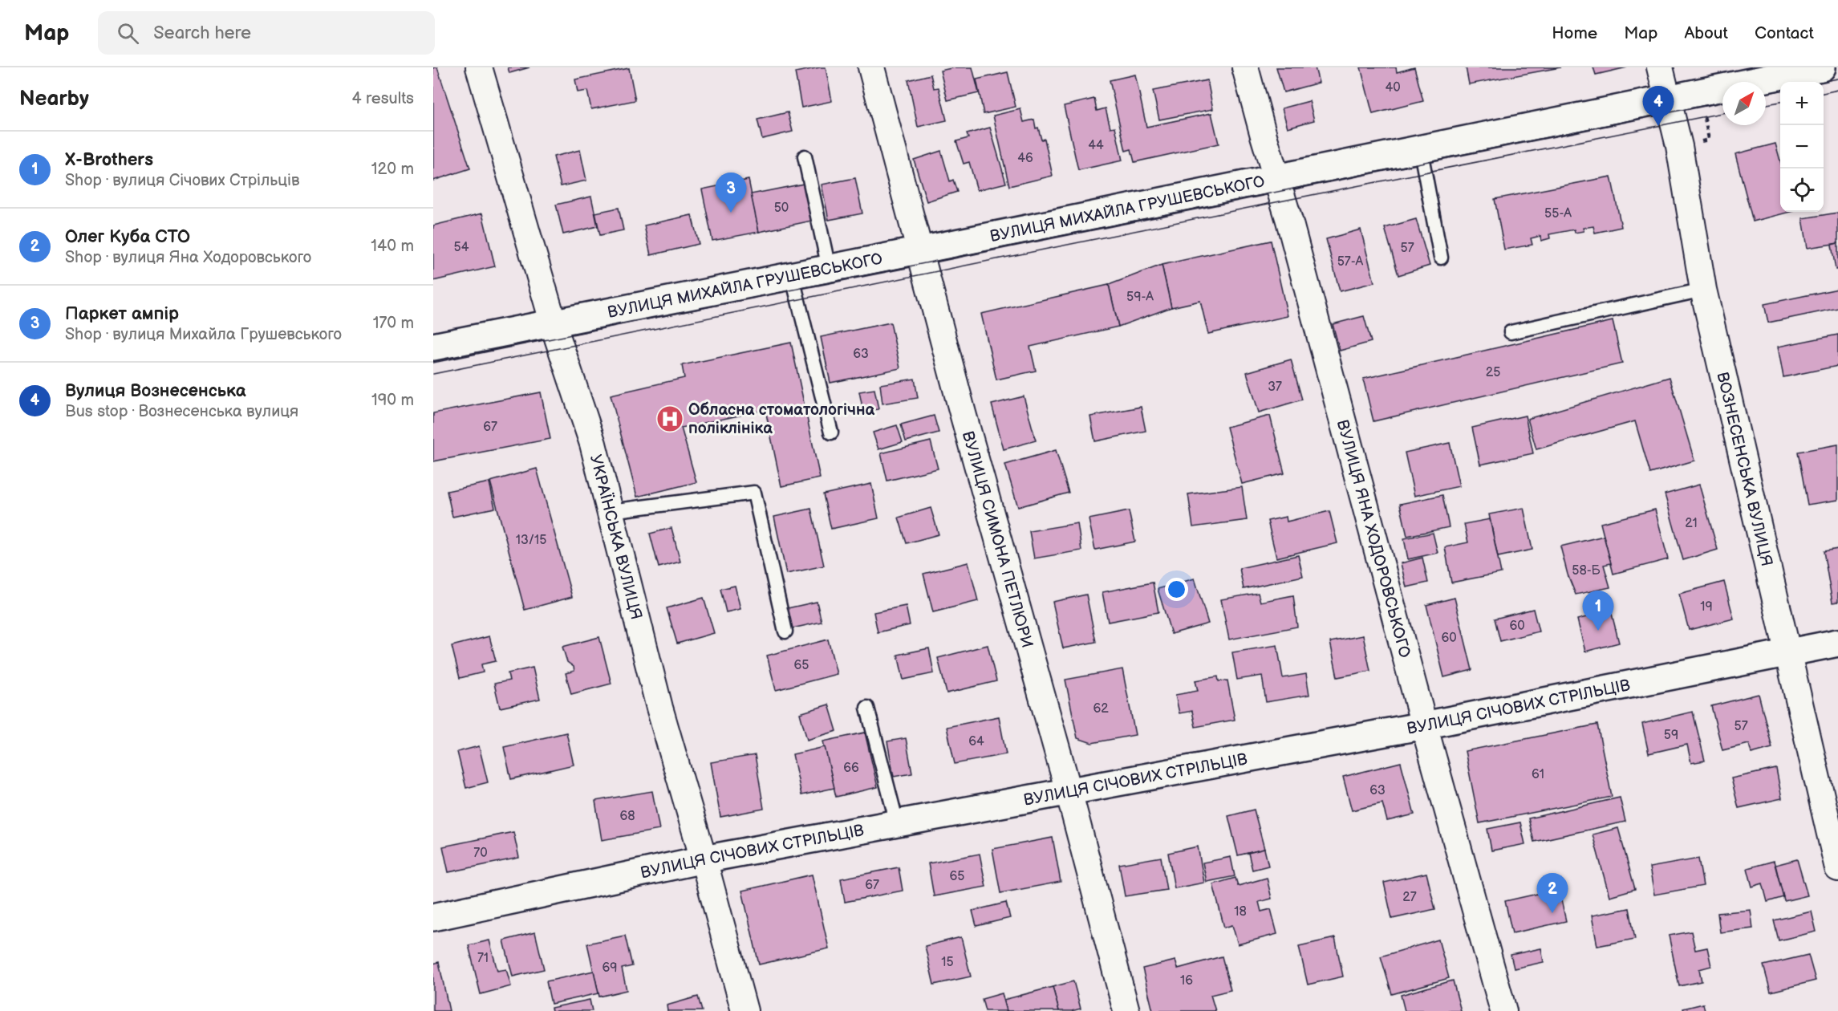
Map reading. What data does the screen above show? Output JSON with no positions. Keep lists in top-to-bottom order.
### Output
{
  "streets": {
    "main road": ["ВУЛИЦЯ МИХАЙЛА ГРУШЕВСЬКОГО", "ВУЛИЦЯ СІЧОВИХ СТРІЛЬЦІВ"],
    "street": [
      "ВОЗНЕСЕНСЬКА ВУЛИЦЯ",
      "УКРАЇНСЬКА ВУЛИЦЯ",
      "ВУЛИЦЯ СИМОНА ПЕТЛЮРИ",
      "ВУЛИЦЯ ЯНА ХОДОРОВСЬКОГО"
    ]
  },
  "crossings": [
    ["ВУЛИЦЯ МИХАЙЛА ГРУШЕВСЬКОГО", "ВОЗНЕСЕНСЬКА ВУЛИЦЯ"],
    ["ВУЛИЦЯ МИХАЙЛА ГРУШЕВСЬКОГО", "УКРАЇНСЬКА ВУЛИЦЯ"],
    ["ВУЛИЦЯ МИХАЙЛА ГРУШЕВСЬКОГО", "ВУЛИЦЯ СИМОНА ПЕТЛЮРИ"],
    ["ВУЛИЦЯ МИХАЙЛА ГРУШЕВСЬКОГО", "ВУЛИЦЯ ЯНА ХОДОРОВСЬКОГО"],
    ["ВОЗНЕСЕНСЬКА ВУЛИЦЯ", "ВУЛИЦЯ СІЧОВИХ СТРІЛЬЦІВ"],
    ["УКРАЇНСЬКА ВУЛИЦЯ", "ВУЛИЦЯ СІЧОВИХ СТРІЛЬЦІВ"],
    ["ВУЛИЦЯ СИМОНА ПЕТЛЮРИ", "ВУЛИЦЯ СІЧОВИХ СТРІЛЬЦІВ"],
    ["ВУЛИЦЯ ЯНА ХОДОРОВСЬКОГО", "ВУЛИЦЯ СІЧОВИХ СТРІЛЬЦІВ"]
  ],
  "places": {
    "hospital": ["Обласна стоматологічна поліклініка"]
  },
  "house_numbers": [
    "40",
    "44",
    "46",
    "50",
    "55-А",
    "54",
    "57",
    "57-А",
    "59-А",
    "63",
    "25",
    "37",
    "67",
    "21",
    "13/15",
    "58-Б",
    "19",
    "60",
    "60",
    "65",
    "62",
    "57",
    "59",
    "64",
    "66",
    "61",
    "63",
    "68",
    "70",
    "65",
    "67",
    "27",
    "18",
    "71",
    "15",
    "69",
    "16"
  ],
  "north": "top right",
  "page": {
    "header": "Map",
    "search": "Search here",
    "nav": [
      "Home",
      "Map",
      "About",
      "Contact"
    ],
    "heading": ["Nearby", "4 results"],
    "map_buttons": ["+", "−"],
    "pins": [
      "4",
      "3",
      "1",
      "2"
    ],
    "list": [
      {
        "mark": "1",
        "name": "X-Brothers",
        "note": "Shop · вулиця Січових Стрільців",
        "value": "120 m"
      },
      {
        "mark": "2",
        "name": "Олег Куба СТО",
        "note": "Shop · вулиця Яна Ходоровського",
        "value": "140 m"
      },
      {
        "mark": "3",
        "name": "Паркет ампір",
        "note": "Shop · вулиця Михайла Грушевського",
        "value": "170 m"
      },
      {
        "mark": "4",
        "name": "Вулиця Вознесенська",
        "note": "Bus stop · Вознесенська вулиця",
        "value": "190 m"
      }
    ]
  }
}
